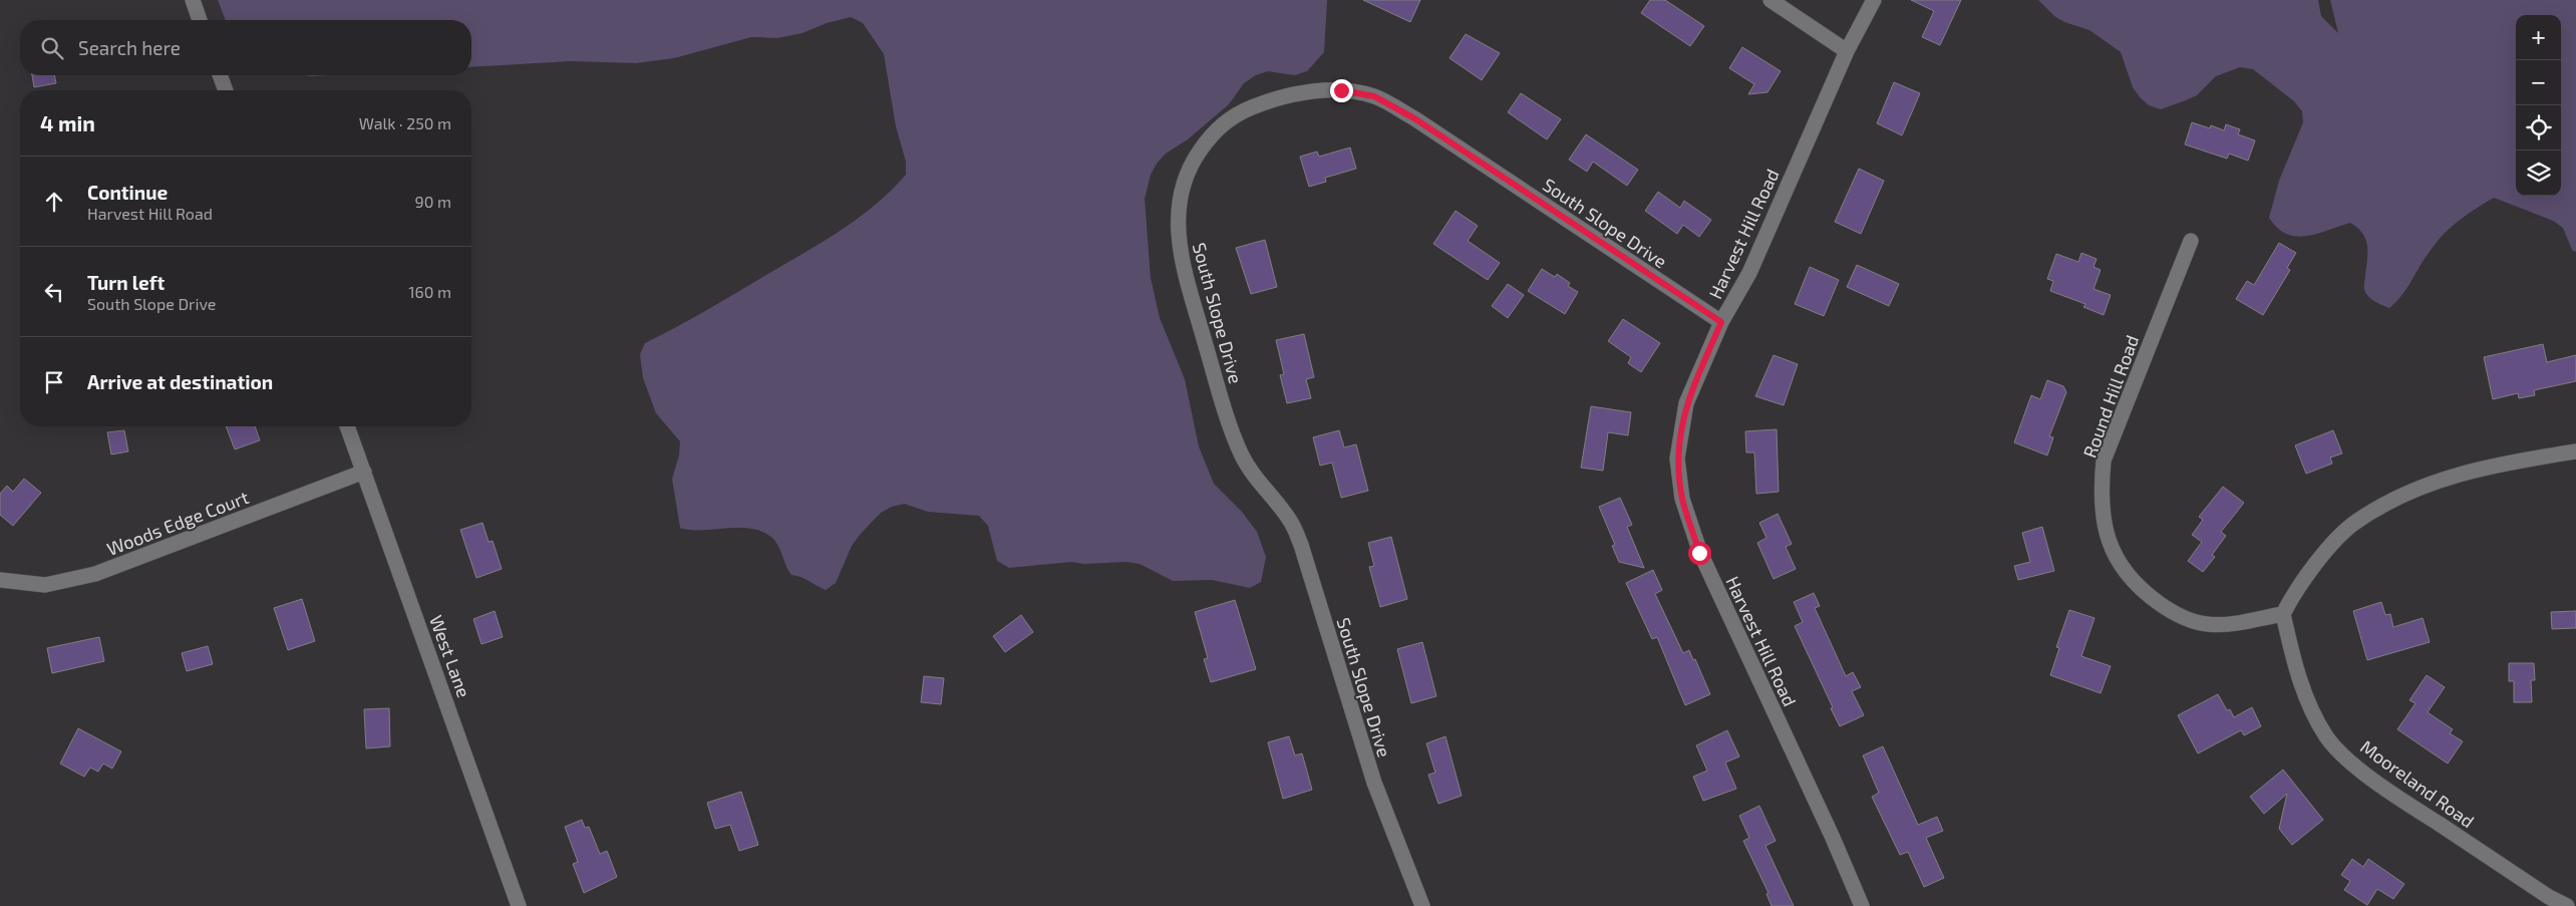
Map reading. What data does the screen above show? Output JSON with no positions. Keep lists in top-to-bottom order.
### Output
{
  "streets": {
    "street": [
      "South Slope Drive",
      "Harvest Hill Road",
      "Round Hill Road",
      "Woods Edge Court",
      "West Lane",
      "Mooreland Road"
    ]
  },
  "crossings": [
    ["South Slope Drive", "Harvest Hill Road"],
    ["Round Hill Road", "Mooreland Road"],
    ["Woods Edge Court", "West Lane"]
  ],
  "page": {
    "map_buttons": ["+", "−"],
    "search": "Search here",
    "heading": ["4 min", "Walk · 250 m"],
    "list": [
      ["Continue", "Harvest Hill Road", "90 m"],
      ["Turn left", "South Slope Drive", "160 m"],
      "Arrive at destination"
    ]
  }
}
